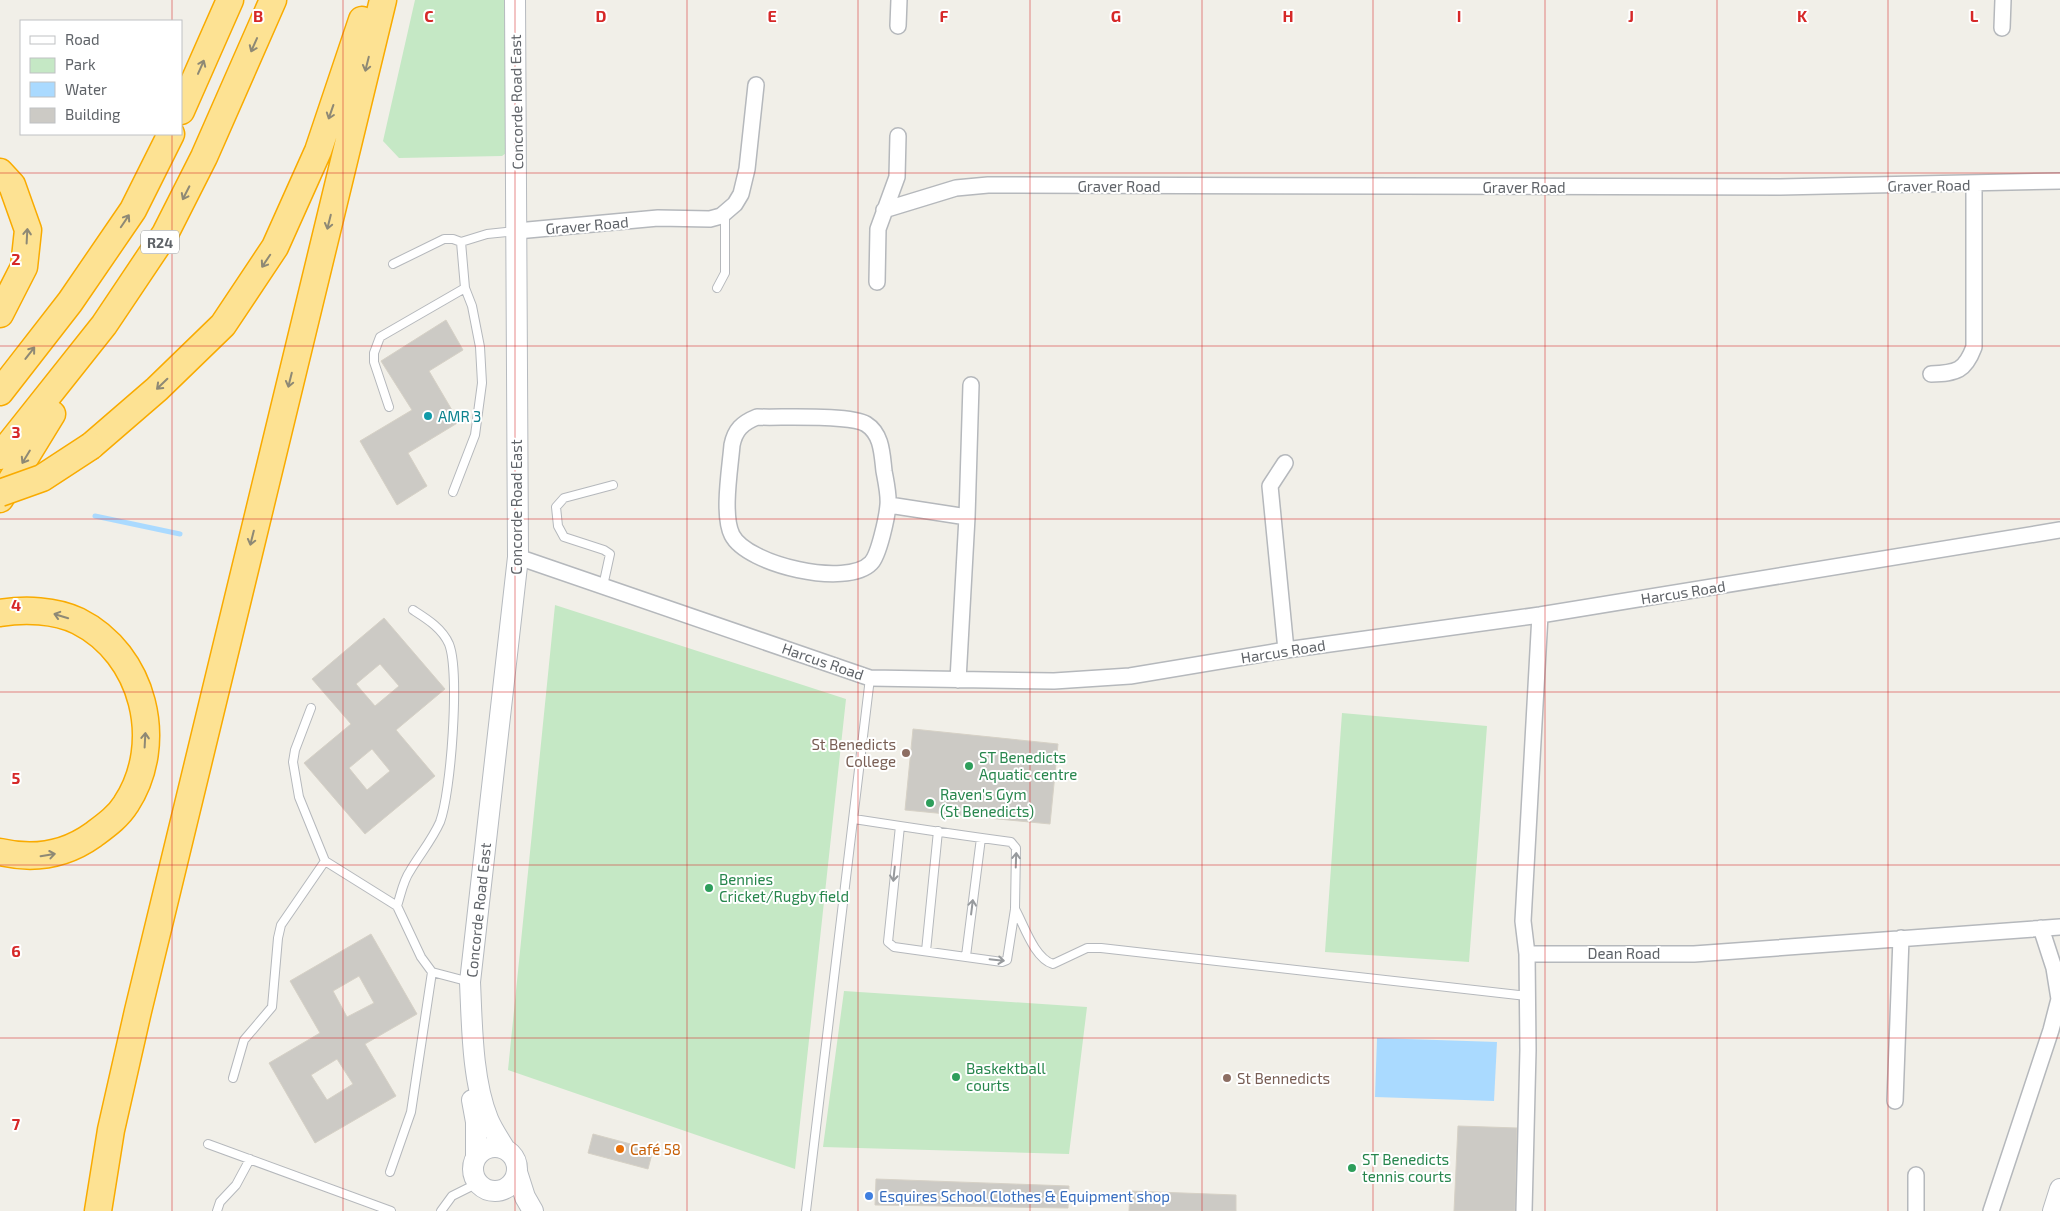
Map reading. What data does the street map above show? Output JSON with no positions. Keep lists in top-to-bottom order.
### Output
{
  "streets": {
    "highway": ["R24"],
    "main road": ["Concorde Road East"],
    "street": ["Graver Road", "Harcus Road", "Dean Road"]
  },
  "crossings": [
    ["Concorde Road East", "Graver Road"],
    ["Concorde Road East", "Harcus Road"]
  ],
  "places": [
    "AMR 3",
    "St Benedicts College",
    "ST Benedicts Aquatic centre",
    "Raven's Gym (St Benedicts)",
    "Bennies Cricket/Rugby field",
    "Baskektball courts",
    "St Bennedicts",
    "Café 58",
    "ST Benedicts tennis courts",
    "Esquires School Clothes & Equipment shop"
  ],
  "legend": [
    "Road",
    "Park",
    "Water",
    "Building"
  ],
  "grid": {
    "columns": [
      "B",
      "C",
      "D",
      "E",
      "F",
      "G",
      "H",
      "I",
      "J",
      "K",
      "L"
    ],
    "rows": [
      "2",
      "3",
      "4",
      "5",
      "6",
      "7"
    ]
  }
}
